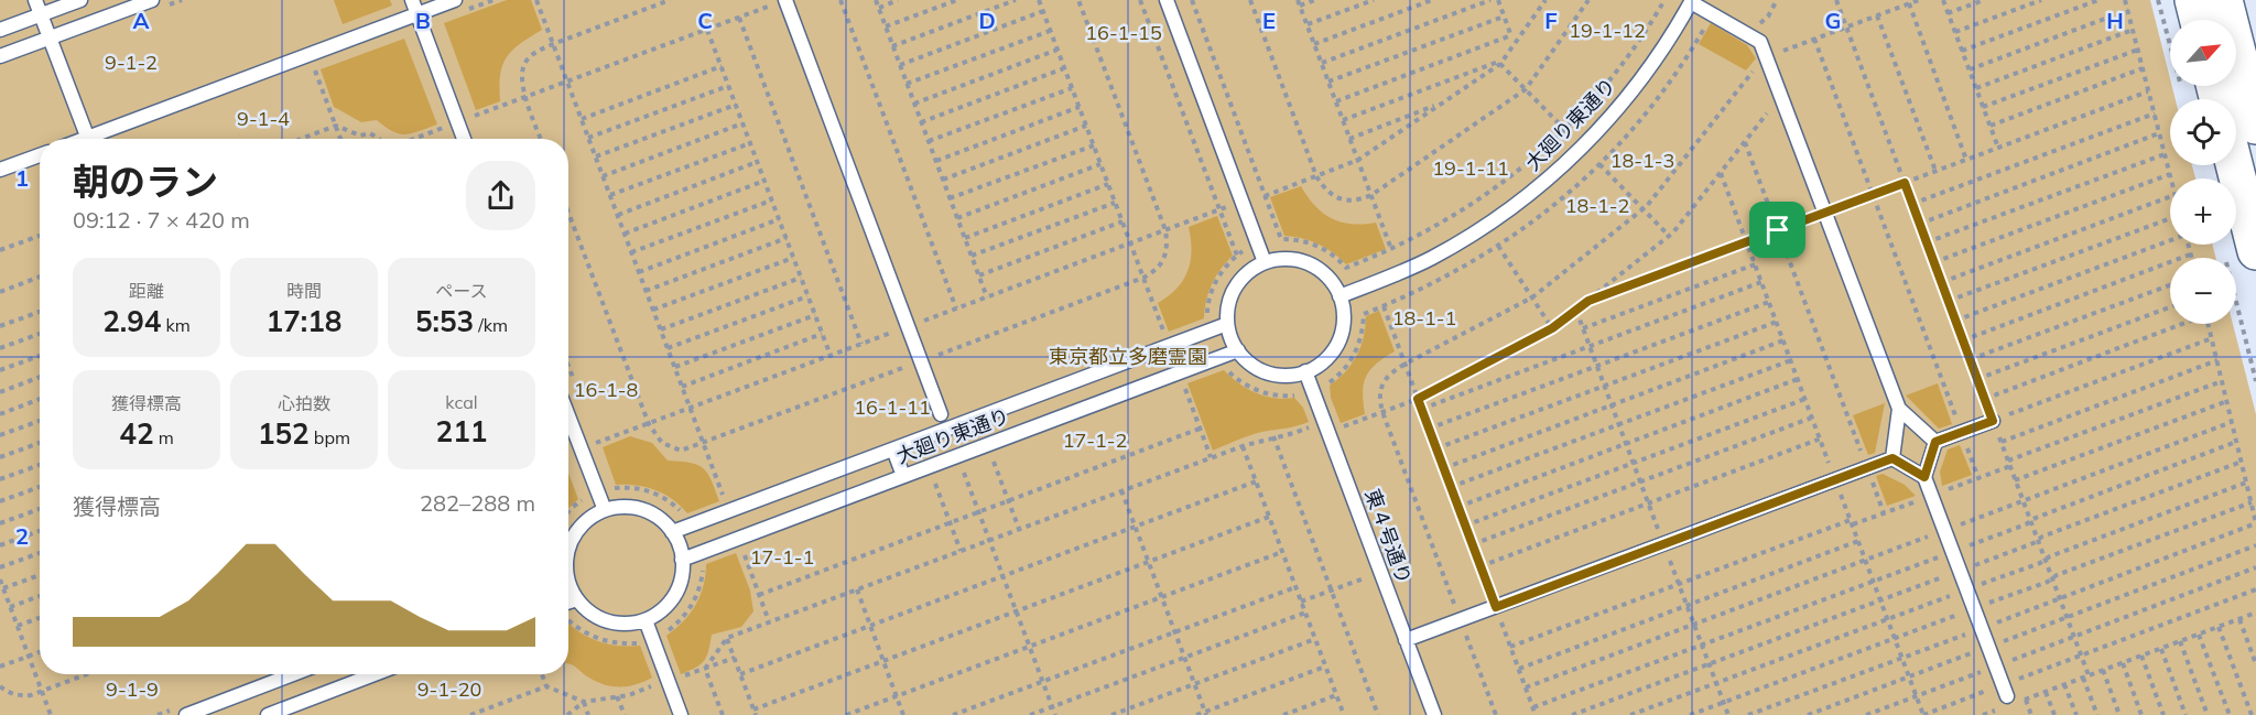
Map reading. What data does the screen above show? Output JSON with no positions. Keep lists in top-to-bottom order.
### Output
{
  "streets": {
    "lane": ["大廻り東通り", "東４号通り"]
  },
  "crossings": [
    ["大廻り東通り", "東４号通り"]
  ],
  "parks": [
    "19-1-12",
    "16-1-15",
    "9-1-2",
    "9-1-4",
    "18-1-3",
    "19-1-11",
    "18-1-2",
    "18-1-1",
    "東京都立多磨霊園",
    "16-1-8",
    "16-1-11",
    "17-1-2",
    "17-1-1",
    "9-1-9",
    "9-1-20"
  ],
  "north": "top right",
  "page": {
    "map_buttons": ["+", "−"],
    "heading": ["朝のラン", "09:12 · 7 × 420 m"],
    "stats": [
      ["距離", "2.94 km"],
      ["時間", "17:18"],
      ["ペース", "5:53 /km"],
      ["獲得標高", "42 m"],
      ["心拍数", "152 bpm"],
      ["kcal", "211"]
    ],
    "chart": ["獲得標高", "282–288 m"]
  },
  "grid": {
    "columns": [
      "A",
      "B",
      "C",
      "D",
      "E",
      "F",
      "G",
      "H"
    ],
    "rows": ["1", "2"]
  }
}
